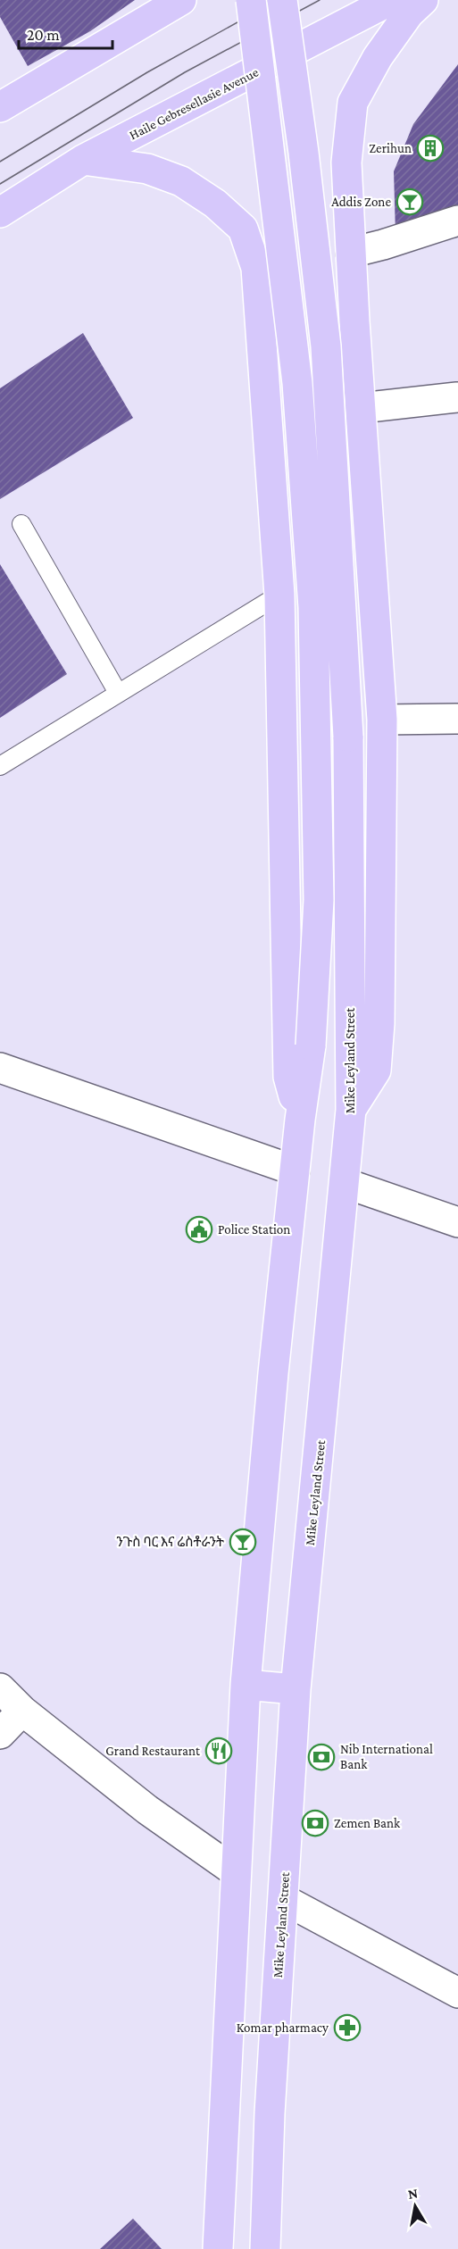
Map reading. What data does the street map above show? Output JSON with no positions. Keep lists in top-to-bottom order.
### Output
{
  "streets": {
    "main road": ["Haile Gebresellasie Avenue", "Mike Leyland Street"]
  },
  "places": {
    "building": ["Zerihun"],
    "bar": ["Addis Zone", "ንጉስ ባር እና ሬስቶራንት"],
    "public building": ["Police Station"],
    "restaurant": ["Grand Restaurant"],
    "bank": ["Nib International Bank", "Zemen Bank"],
    "pharmacy": ["Komar pharmacy"]
  },
  "scale_bar": "20 m",
  "north": "top"
}
